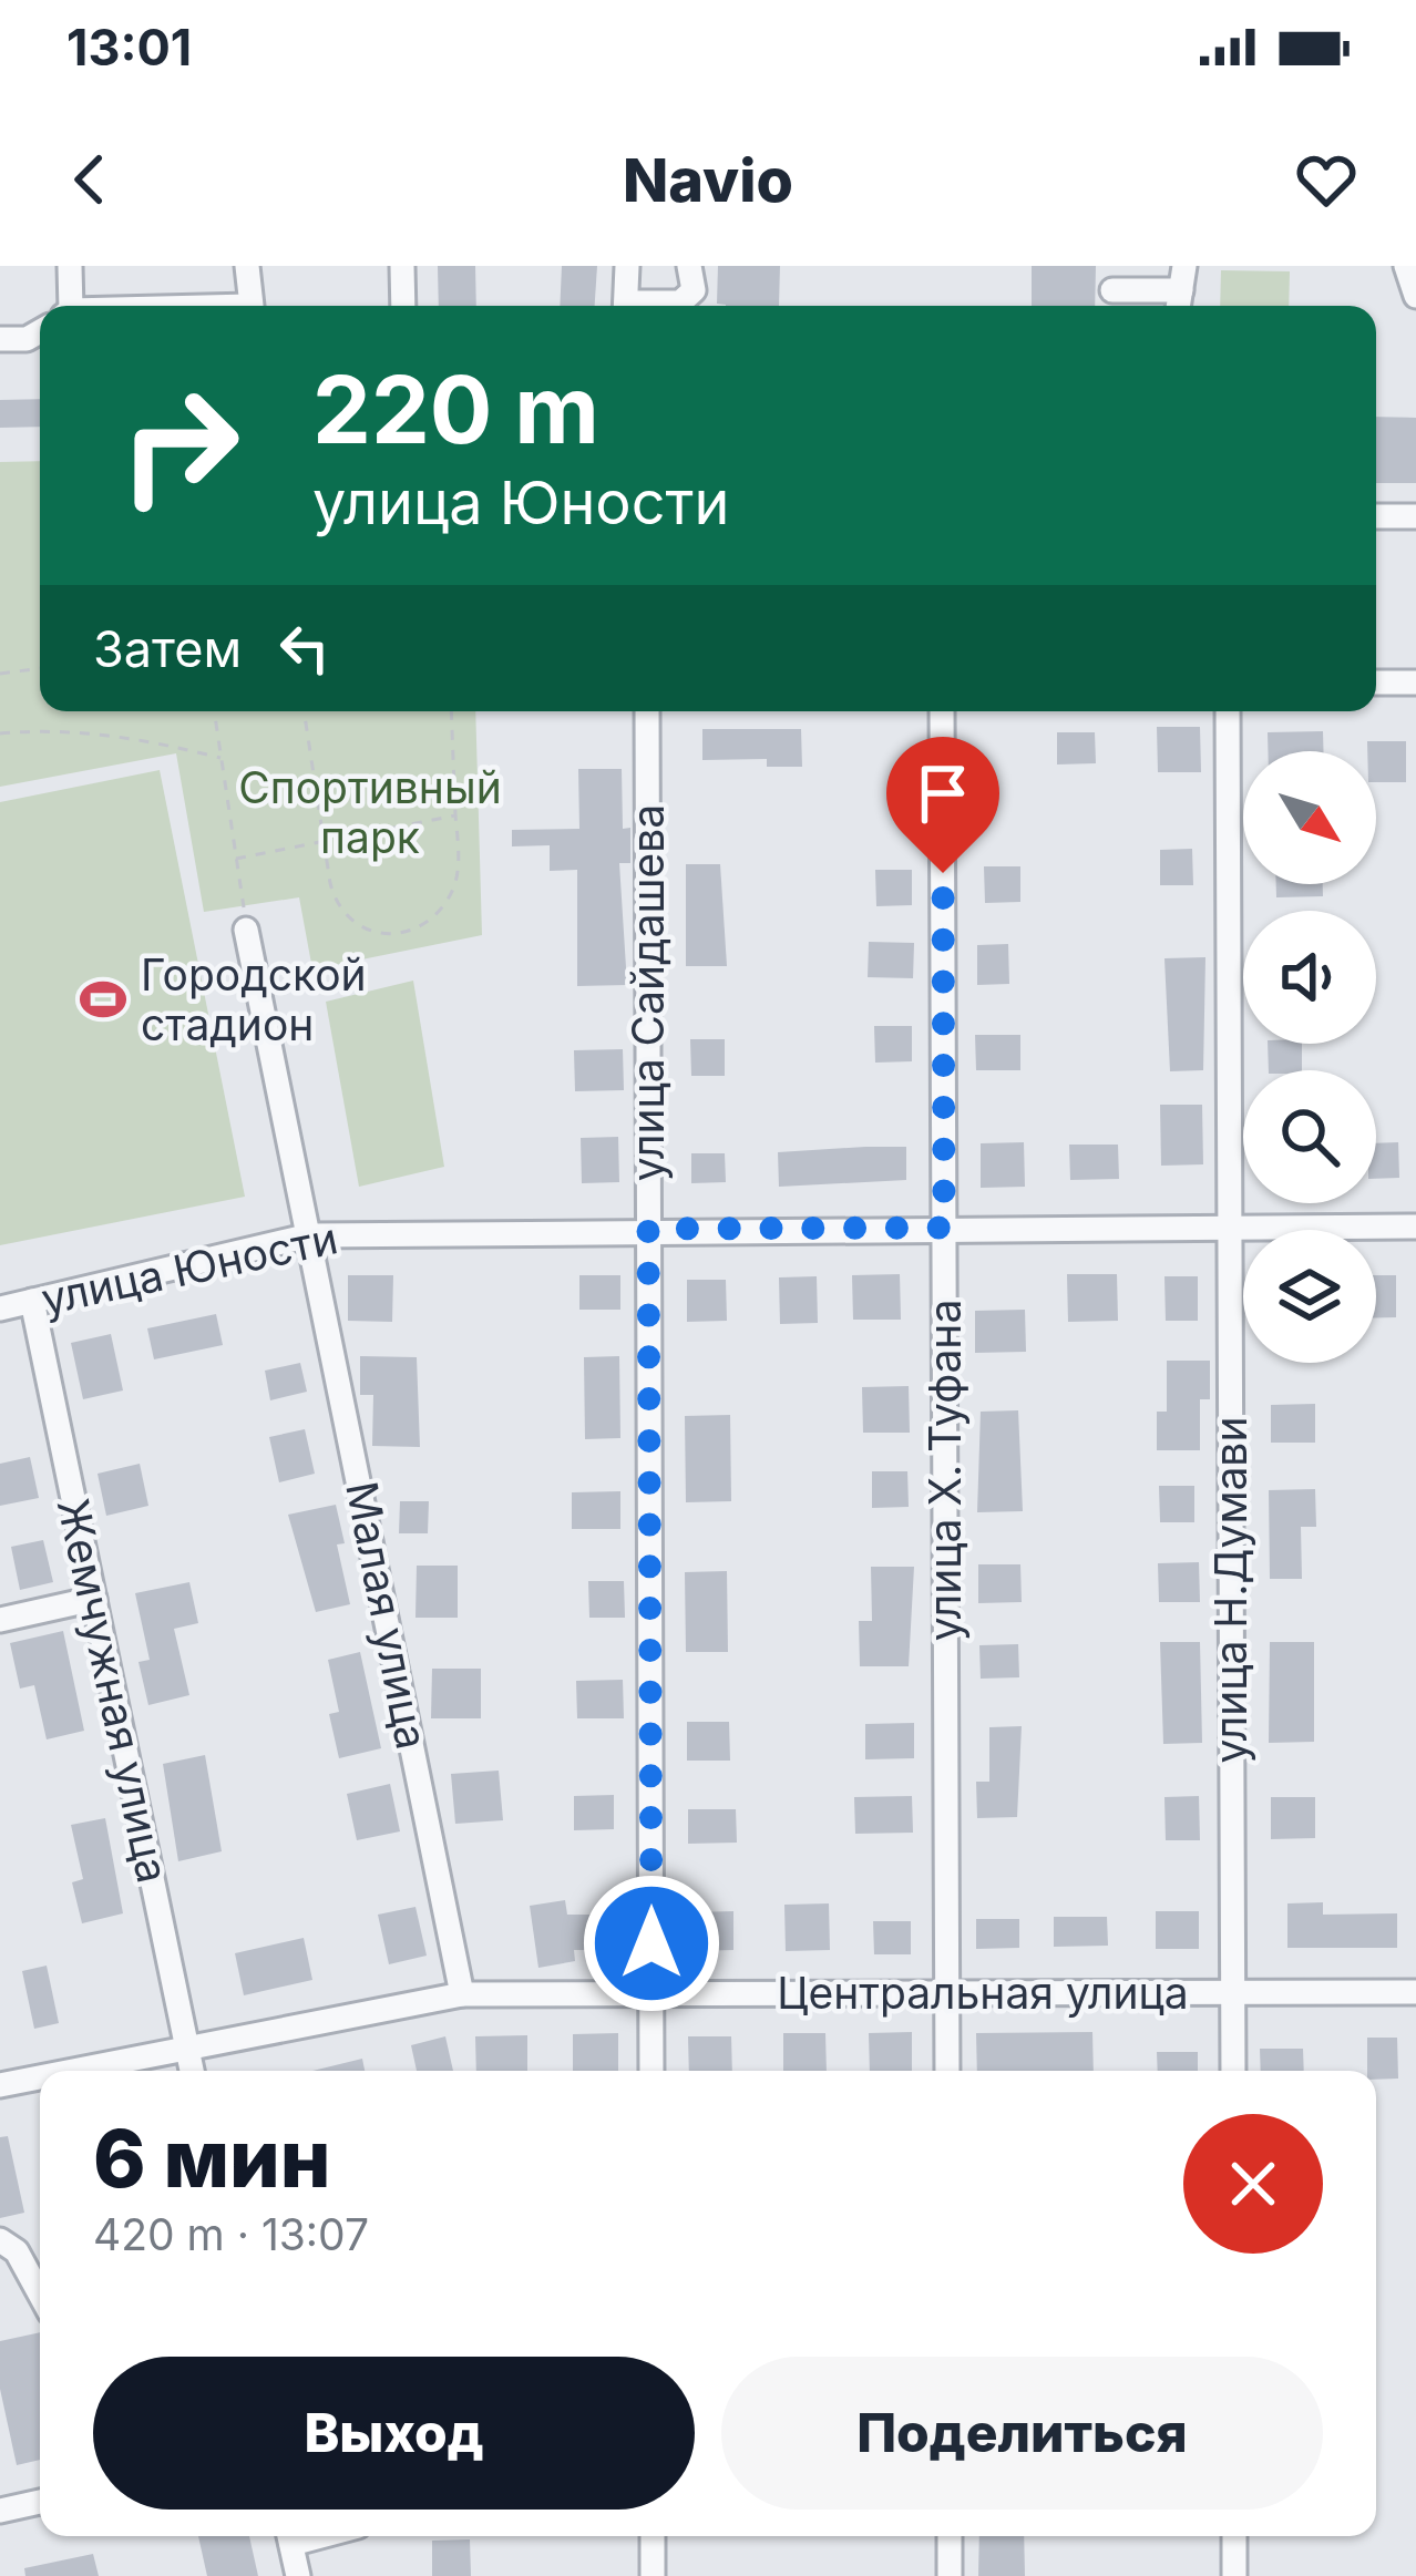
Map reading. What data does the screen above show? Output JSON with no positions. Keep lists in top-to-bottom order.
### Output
{
  "streets": {
    "street": [
      "улица Сайдашева",
      "улица Юности",
      "улица Х. Туфана",
      "улица Н.Думави",
      "Малая улица",
      "Жемчужная улица",
      "Центральная улица"
    ]
  },
  "crossings": [
    ["улица Сайдашева", "улица Юности"],
    ["улица Сайдашева", "Центральная улица"],
    ["улица Юности", "улица Х. Туфана"],
    ["улица Юности", "улица Н.Думави"],
    ["улица Юности", "Малая улица"],
    ["улица Юности", "Жемчужная улица"],
    ["улица Х. Туфана", "Центральная улица"],
    ["улица Н.Думави", "Центральная улица"],
    ["Малая улица", "Центральная улица"],
    ["Жемчужная улица", "Центральная улица"]
  ],
  "parks": ["Спортивный парк"],
  "places": {
    "sports": ["Городской стадион"]
  },
  "north": "bottom right",
  "page": {
    "status": "13:01",
    "header": "Navio",
    "turn": ["220 m", "улица Юности"],
    "then": "Затем",
    "heading": ["6 мин", "420 m · 13:07"],
    "buttons": ["Выход", "Поделиться"]
  }
}
